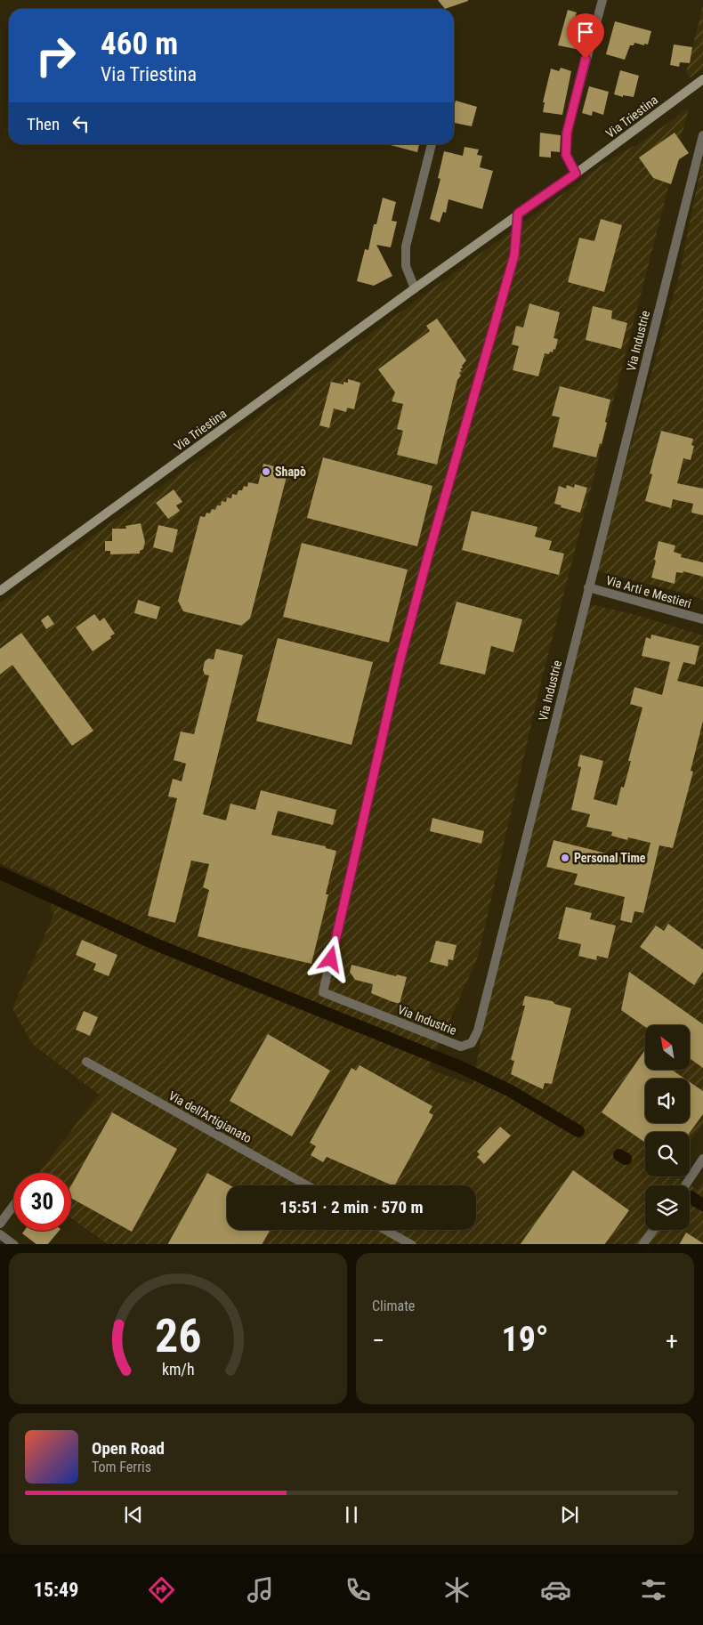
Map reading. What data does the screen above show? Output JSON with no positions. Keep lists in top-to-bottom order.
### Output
{
  "streets": {
    "main road": ["Via Triestina"],
    "street": ["Via Industrie", "Via Arti e Mestieri", "Via dell'Artigianato"]
  },
  "crossings": [
    ["Via Triestina", "Via Industrie"],
    ["Via Industrie", "Via Arti e Mestieri"]
  ],
  "places": ["Shapò", "Personal Time"],
  "north": "top left",
  "page": {
    "turn": ["460 m", "Via Triestina"],
    "then": "Then",
    "limit": "30",
    "trip": "15:51 · 2 min · 570 m",
    "tile": "Climate",
    "heat": ["−", "19°", "+"],
    "song": ["Open Road", "Tom Ferris"],
    "tabs": "15:49",
    "gauge": ["26", "km/h"]
  }
}
